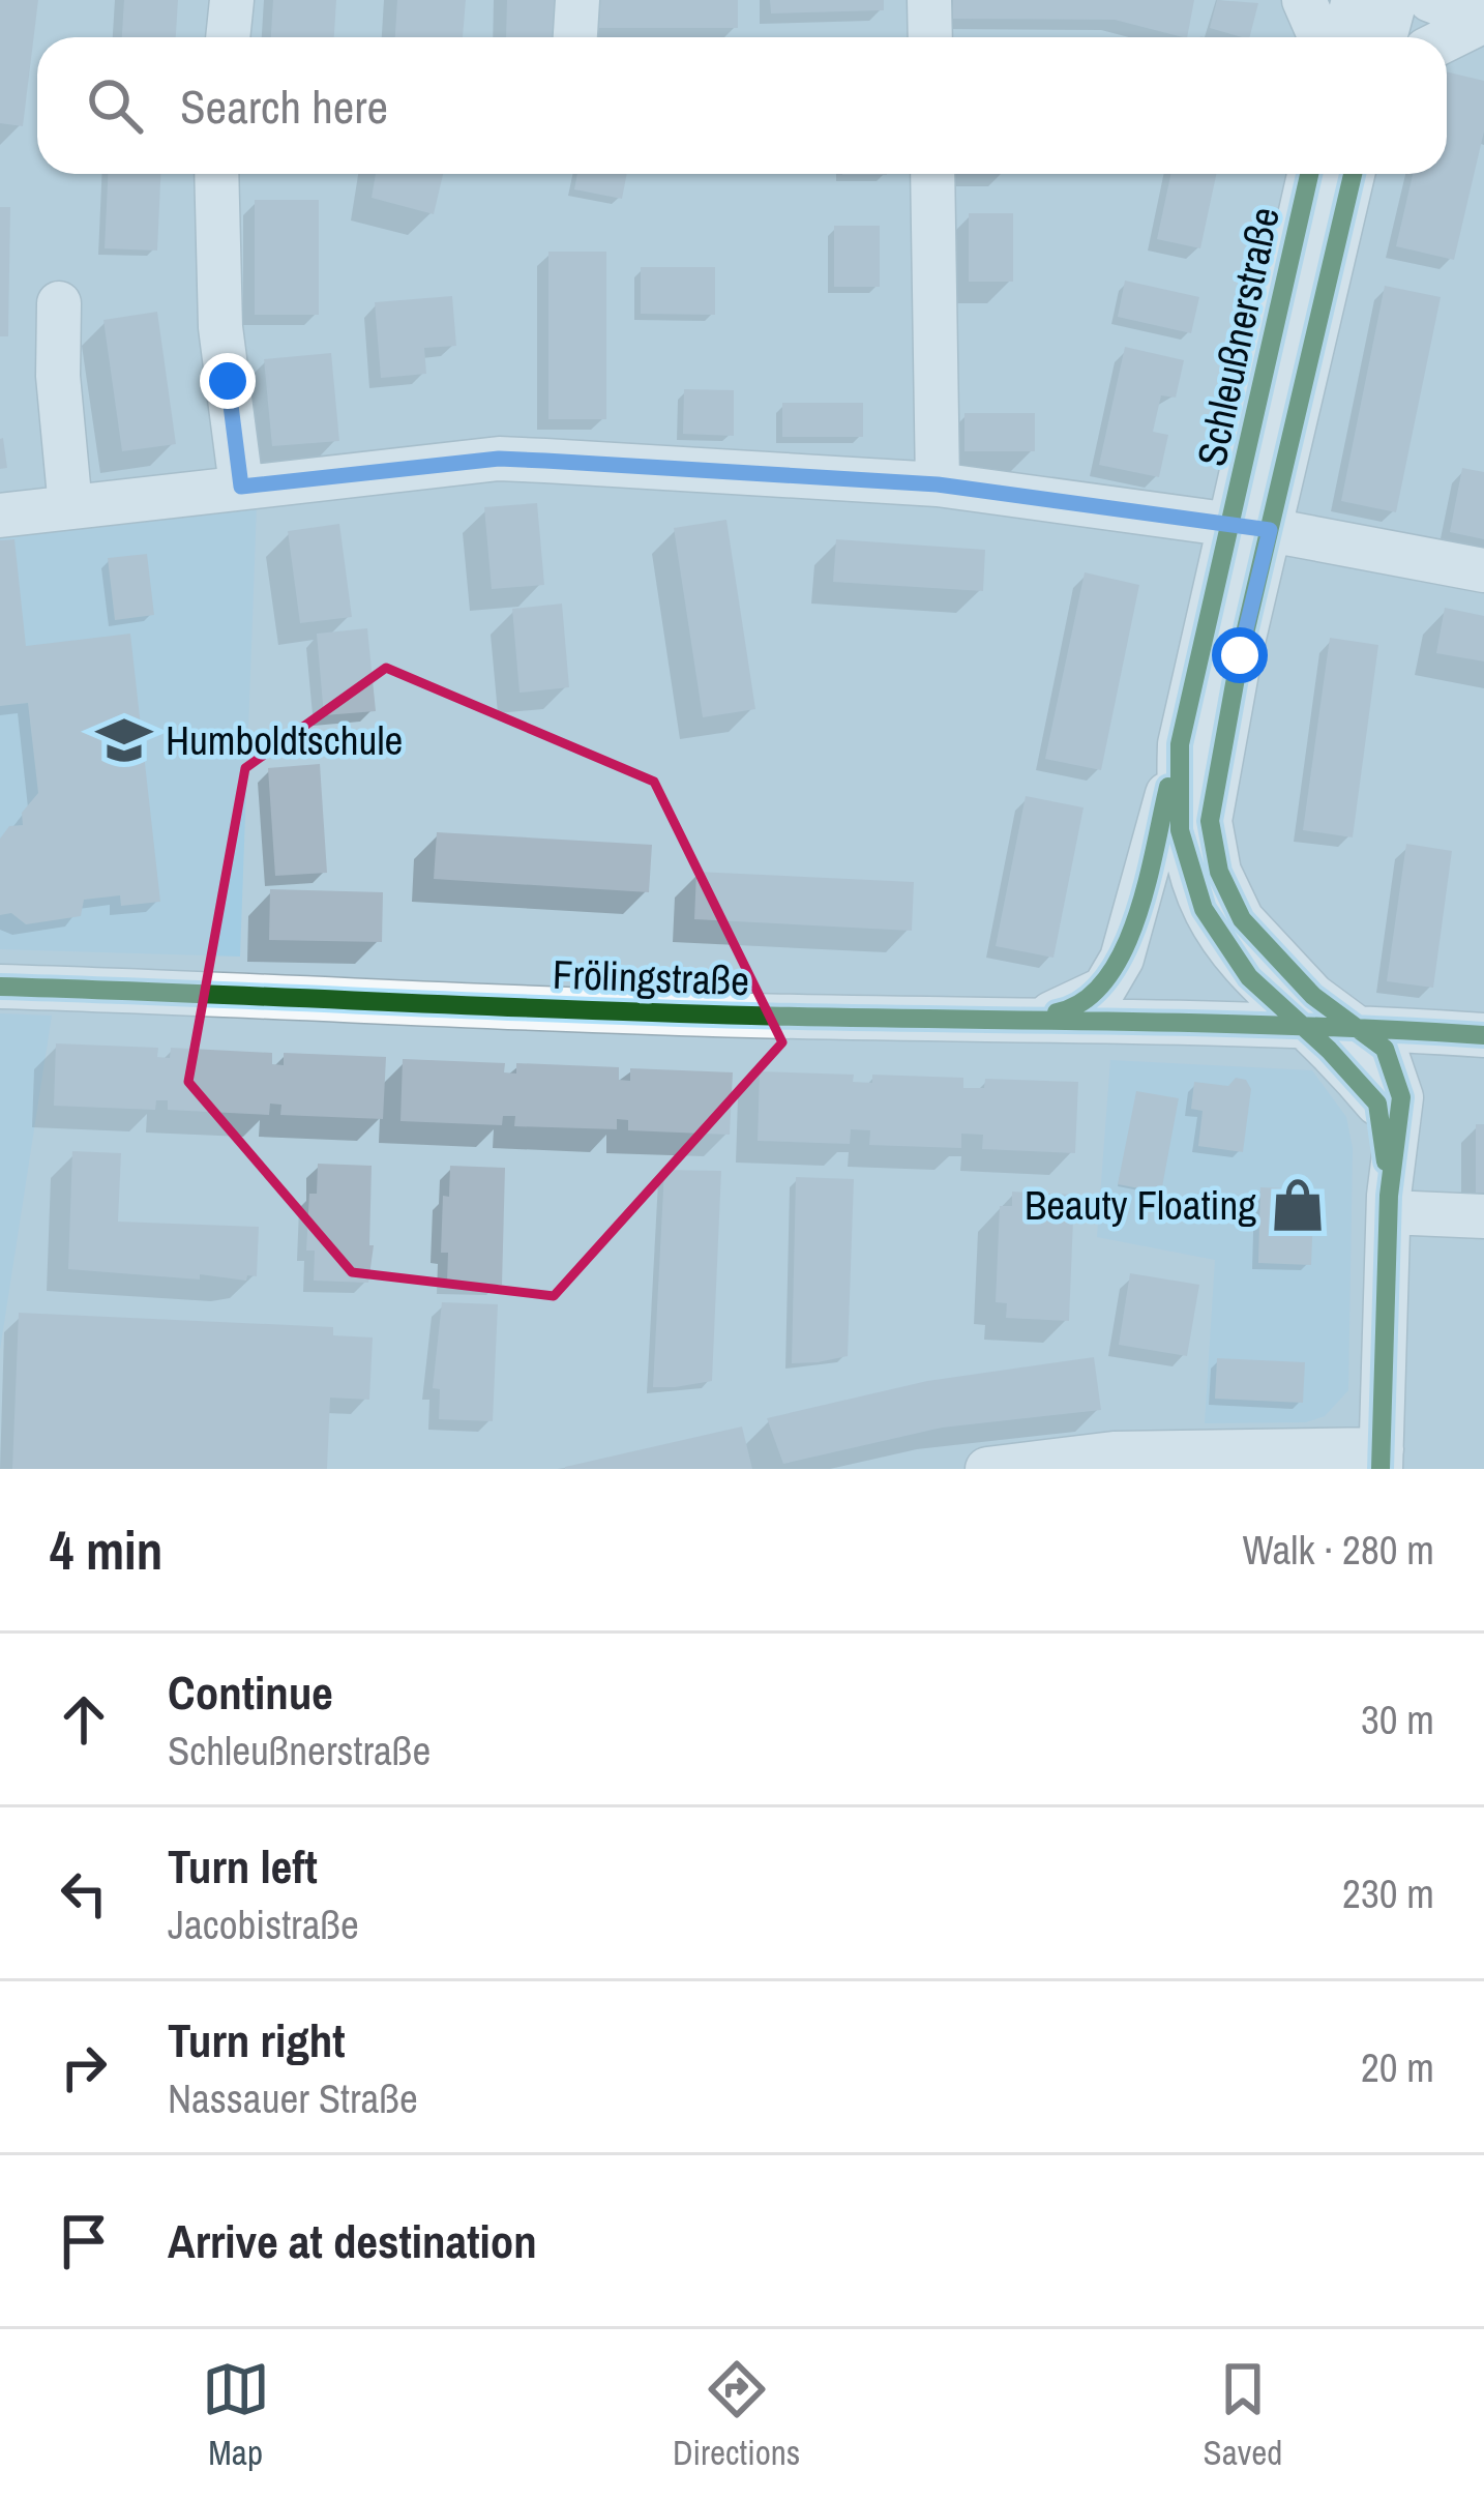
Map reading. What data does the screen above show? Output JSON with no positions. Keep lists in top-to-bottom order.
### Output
{
  "streets": {
    "street": ["Schleußnerstraße", "Frölingstraße"]
  },
  "crossings": [
    ["Schleußnerstraße", "Frölingstraße"]
  ],
  "places": {
    "school or university": ["Humboldtschule"],
    "shop": ["Beauty Floating"]
  },
  "page": {
    "search": "Search here",
    "heading": ["4 min", "Walk · 280 m"],
    "list": [
      ["Continue", "Schleußnerstraße", "30 m"],
      ["Turn left", "Jacobistraße", "230 m"],
      ["Turn right", "Nassauer Straße", "20 m"],
      "Arrive at destination"
    ],
    "nav": ["Map", "Directions", "Saved"]
  }
}
